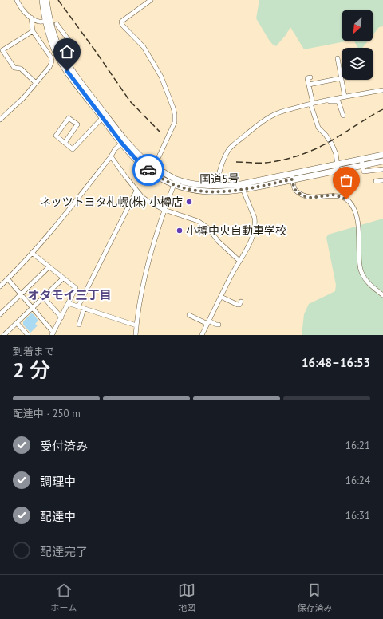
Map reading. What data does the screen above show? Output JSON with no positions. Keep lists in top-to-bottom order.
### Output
{
  "streets": {
    "highway": ["国道5号"]
  },
  "districts": ["オタモイ三丁目"],
  "places": ["ネッツトヨタ札幌(株) 小樽店", "小樽中央自動車学校"],
  "north": "bottom left",
  "page": {
    "heading": ["2 分", "到着まで", "16:48–16:53"],
    "bar": "配達中 · 250 m",
    "list": [
      ["受付済み", "16:21"],
      ["調理中", "16:24"],
      ["配達中", "16:31"],
      "配達完了"
    ],
    "tabs": ["ホーム", "地図", "保存済み"]
  }
}
